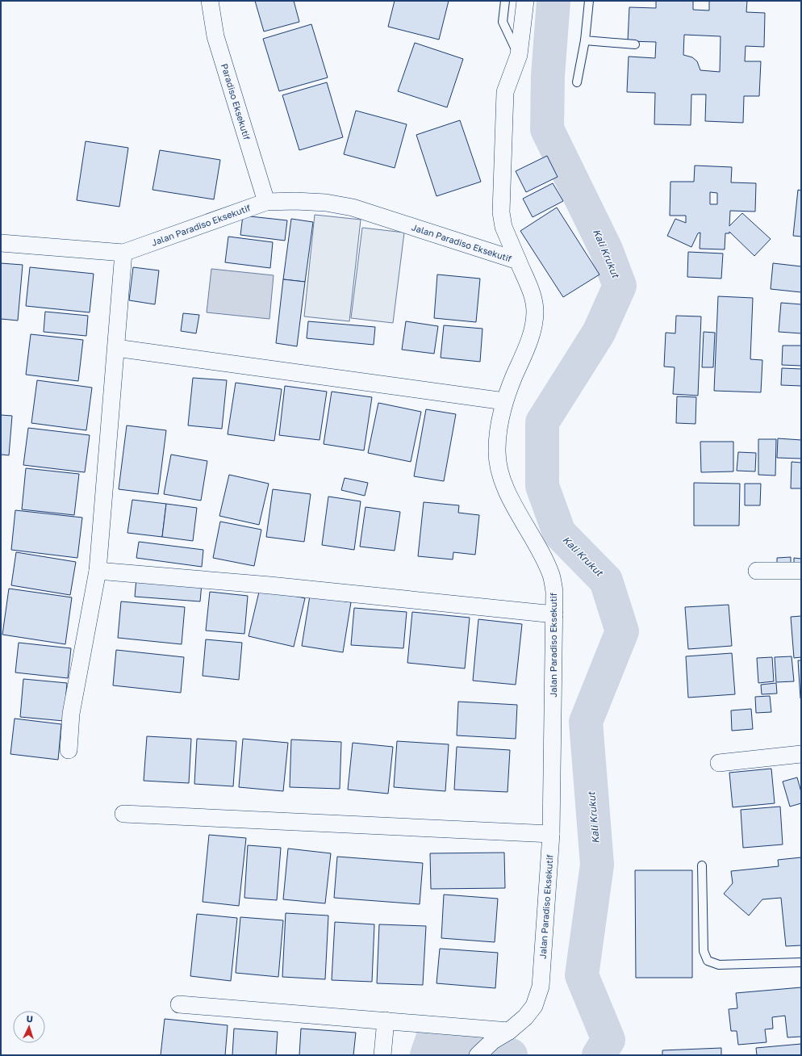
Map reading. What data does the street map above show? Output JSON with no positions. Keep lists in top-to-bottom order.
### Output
{
  "streets": {
    "street": ["Paradiso Eksekutif", "Jalan Paradiso Eksekutif"]
  },
  "crossings": [
    ["Paradiso Eksekutif", "Jalan Paradiso Eksekutif"]
  ],
  "water": ["Kali Krukut"],
  "north": "top"
}
